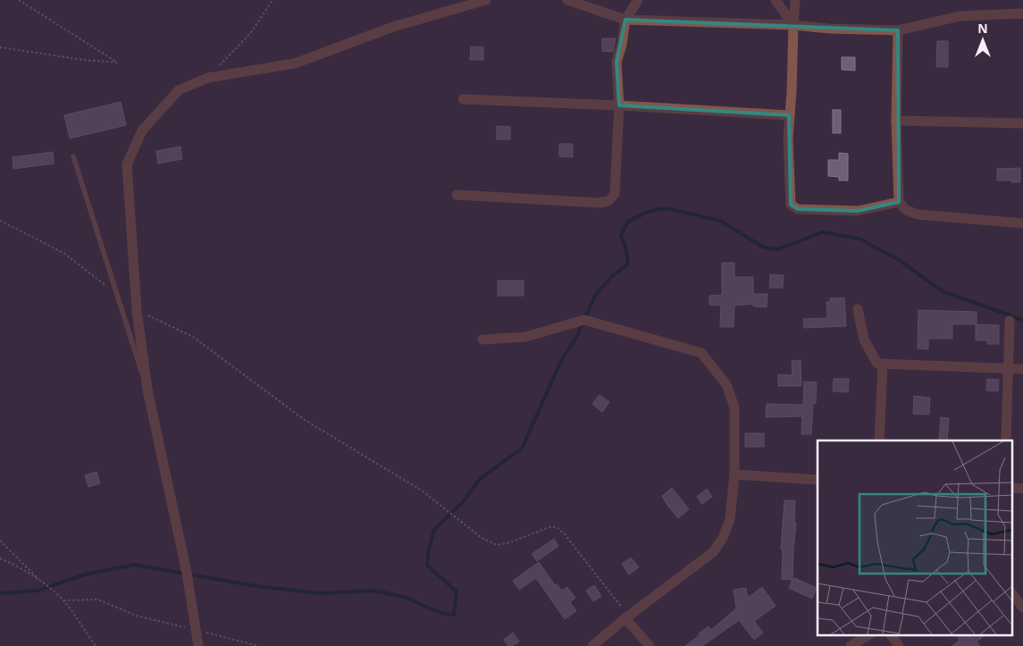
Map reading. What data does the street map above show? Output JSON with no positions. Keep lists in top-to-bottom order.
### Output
{
  "north": "top"
}
